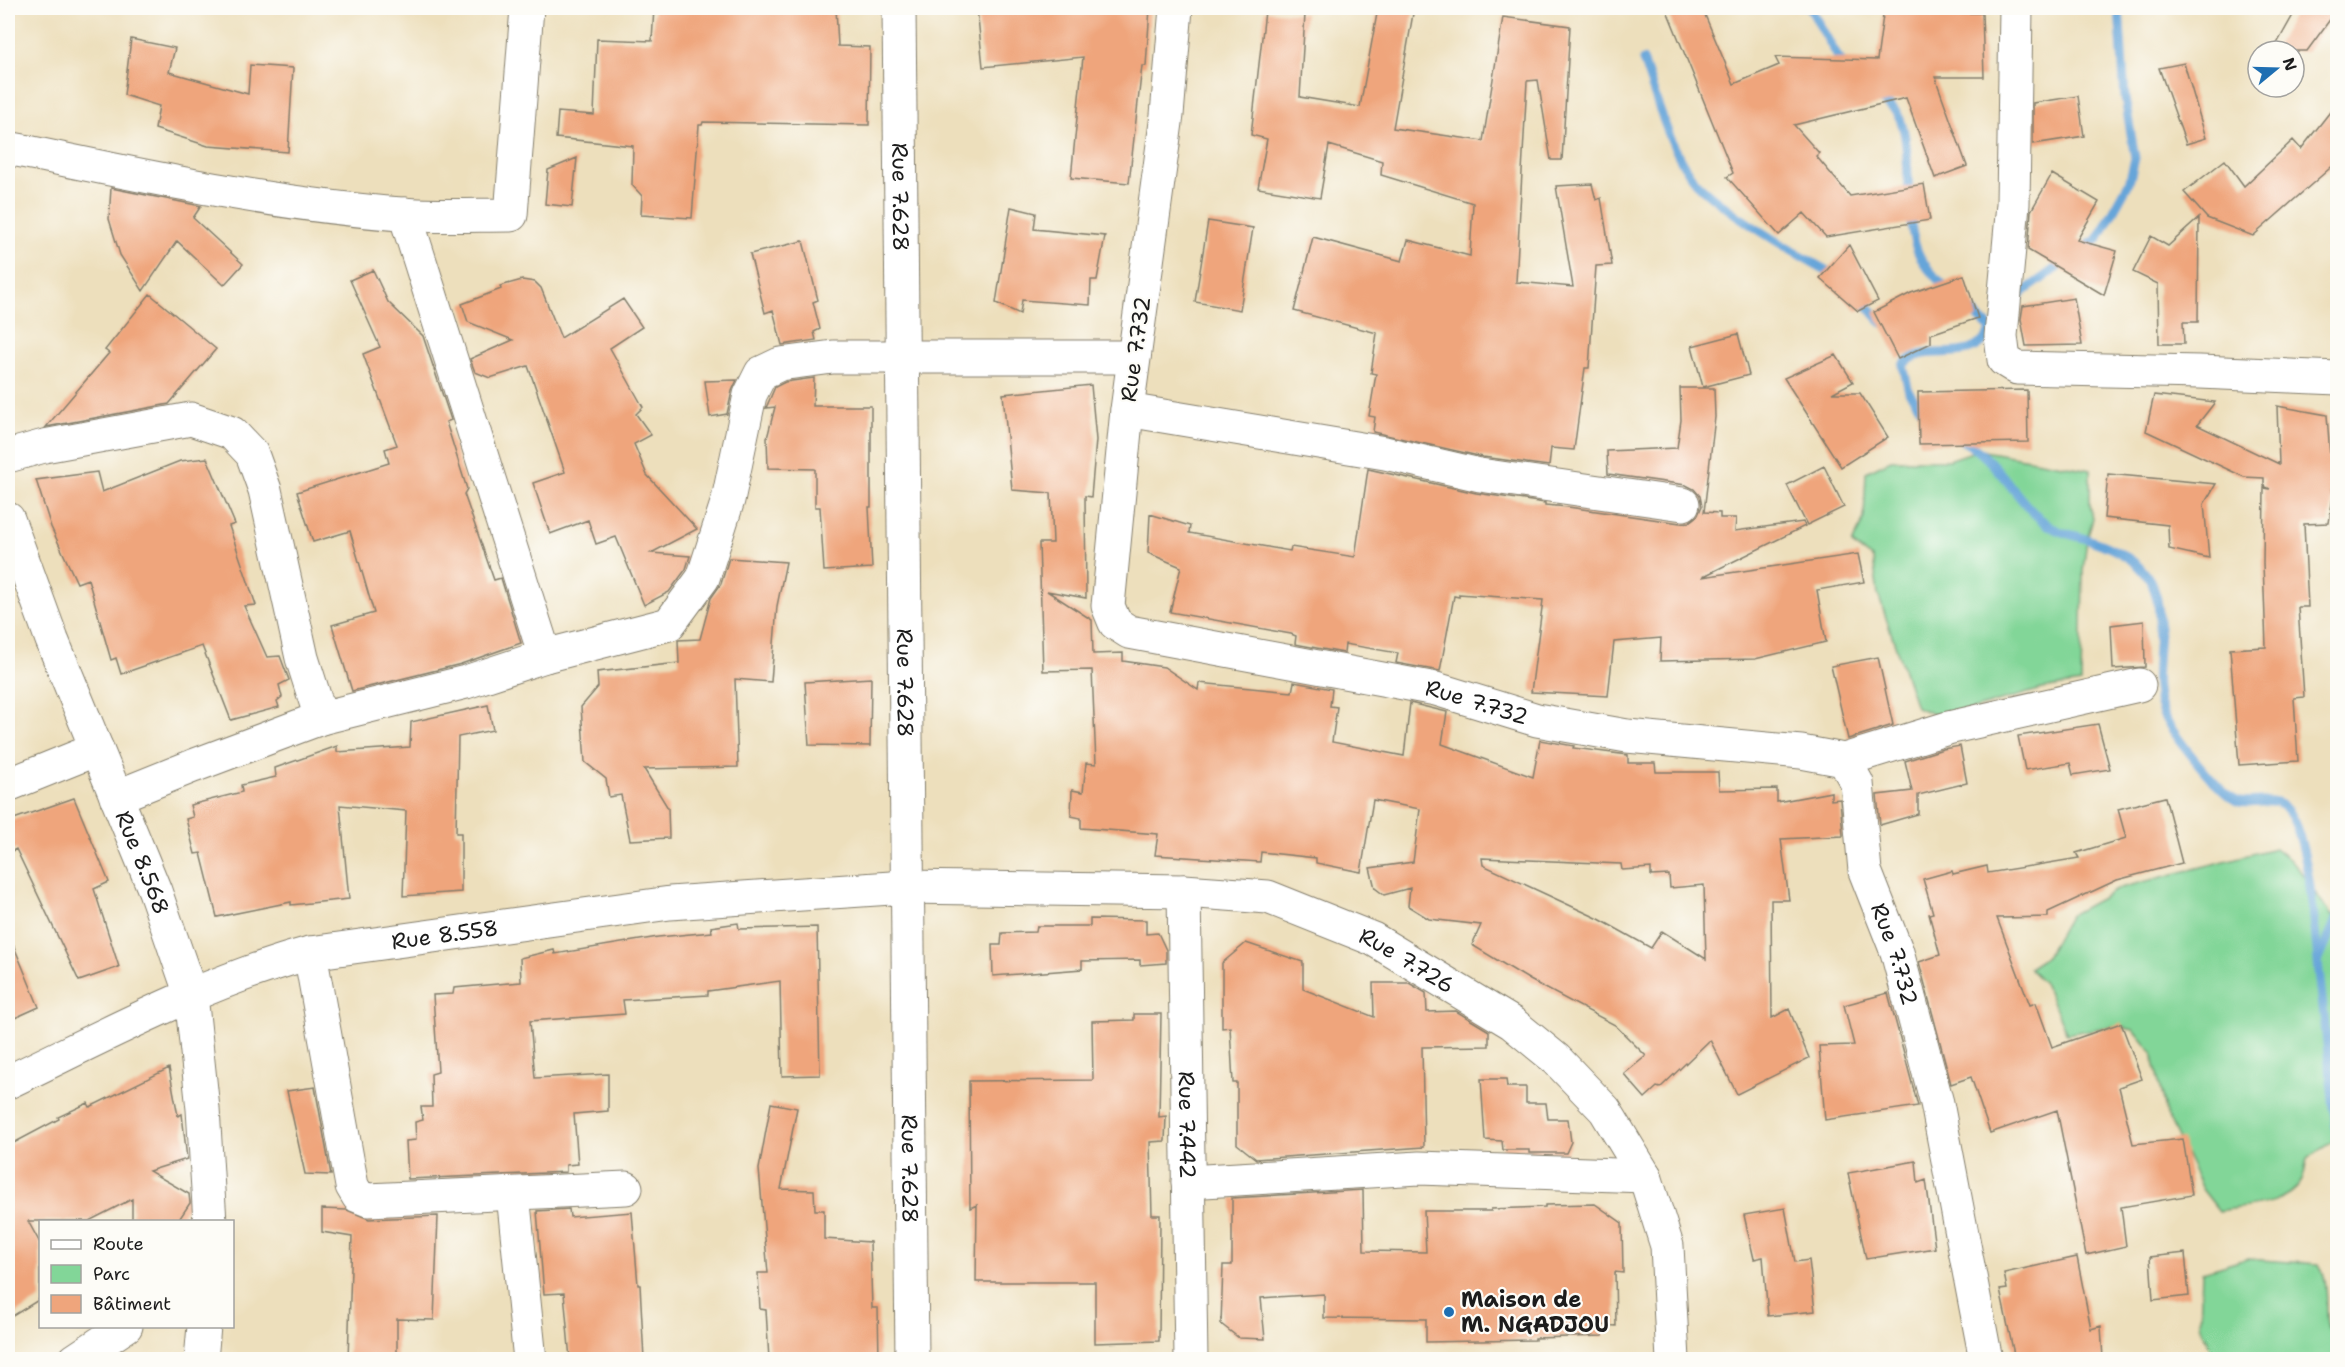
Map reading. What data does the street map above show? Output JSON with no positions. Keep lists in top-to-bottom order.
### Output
{
  "streets": {
    "street": [
      "Rue 7.628",
      "Rue 7.732",
      "Rue 8.568",
      "Rue 8.558",
      "Rue 7.726",
      "Rue 7.442"
    ]
  },
  "crossings": [
    ["Rue 7.628", "Rue 8.558"],
    ["Rue 7.628", "Rue 7.726"],
    ["Rue 8.568", "Rue 8.558"],
    ["Rue 8.558", "Rue 7.726"],
    ["Rue 7.726", "Rue 7.442"]
  ],
  "places": ["Maison de M. NGADJOU"],
  "legend": ["Route", "Parc", "Bâtiment"],
  "north": "right"
}
